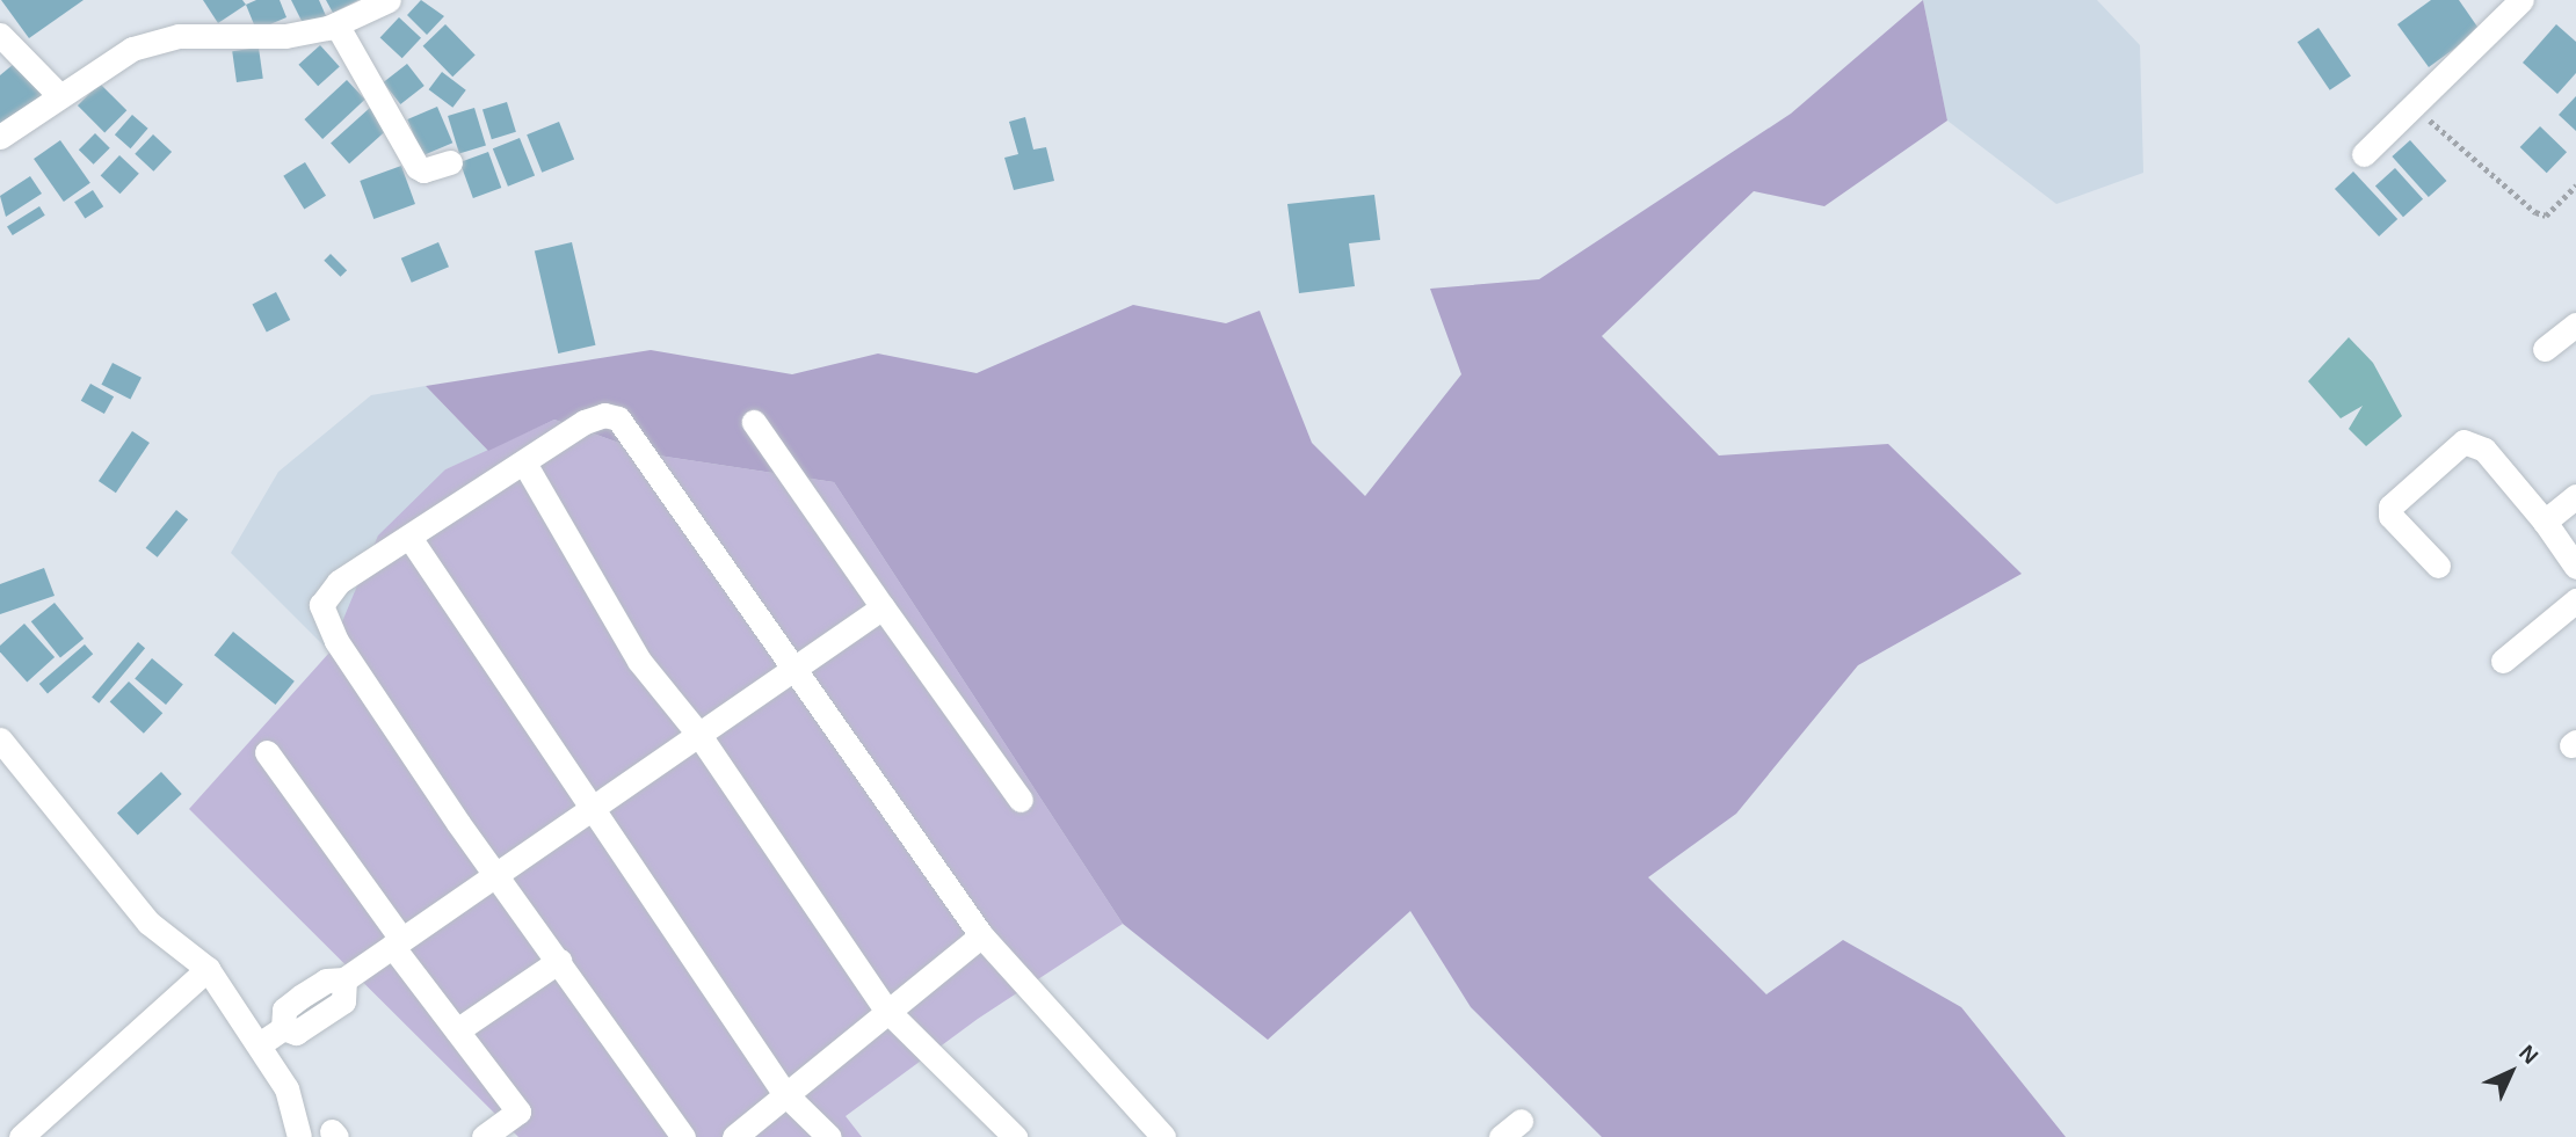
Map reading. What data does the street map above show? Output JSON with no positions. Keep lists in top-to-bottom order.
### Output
{
  "north": "top right"
}
